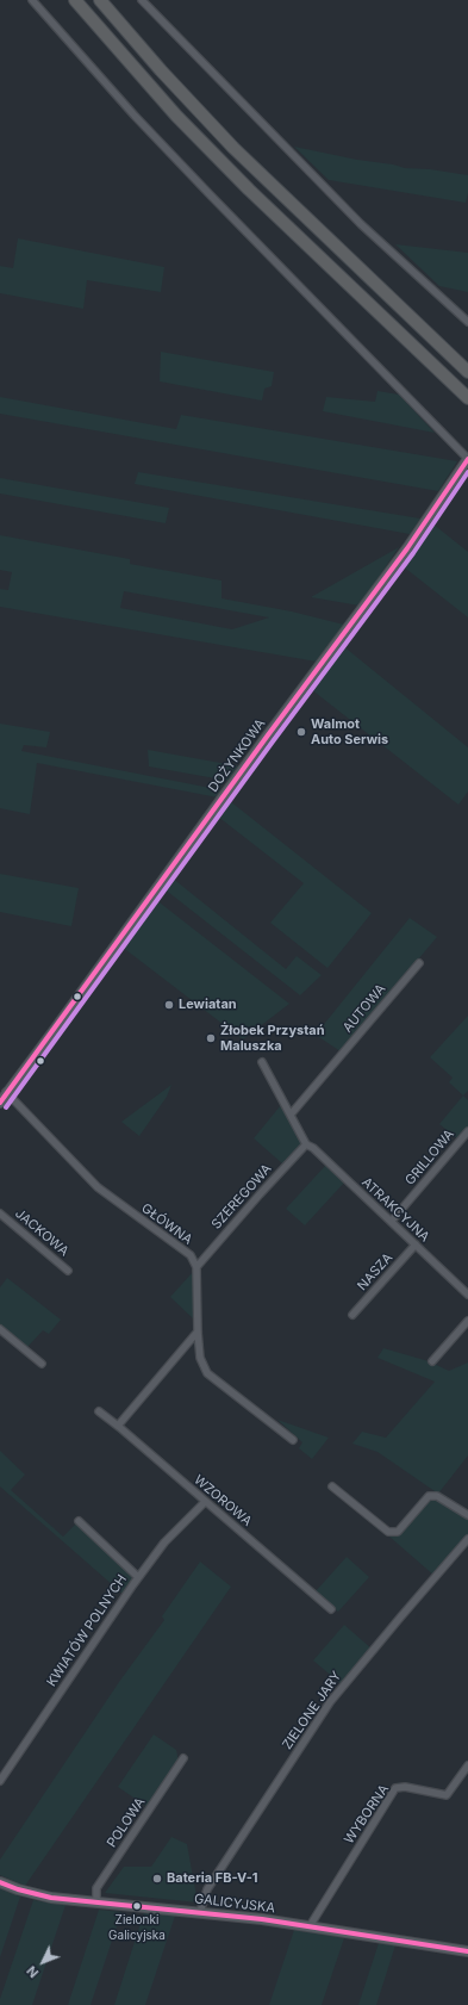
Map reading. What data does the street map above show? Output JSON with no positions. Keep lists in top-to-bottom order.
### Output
{
  "streets": {
    "street": [
      "DOŻYNKOWA",
      "AUTOWA",
      "GRILLOWA",
      "SZEREGOWA",
      "ATRAKCYJNA",
      "GŁÓWNA",
      "JACKOWA",
      "NASZA",
      "WZOROWA",
      "KWIATÓW POLNYCH",
      "ZIELONE JARY",
      "WYBORNA",
      "POLOWA",
      "GALICYJSKA"
    ]
  },
  "crossings": [
    ["DOŻYNKOWA", "GŁÓWNA"],
    ["GRILLOWA", "ATRAKCYJNA"],
    ["SZEREGOWA", "ATRAKCYJNA"],
    ["SZEREGOWA", "GŁÓWNA"],
    ["ATRAKCYJNA", "NASZA"],
    ["WZOROWA", "KWIATÓW POLNYCH"],
    ["ZIELONE JARY", "GALICYJSKA"],
    ["WYBORNA", "GALICYJSKA"],
    ["POLOWA", "GALICYJSKA"]
  ],
  "places": [
    "Walmot Auto Serwis",
    "Lewiatan",
    "Żłobek Przystań Maluszka",
    "Bateria FB-V-1",
    "Zielonki Galicyjska"
  ],
  "north": "bottom left"
}
